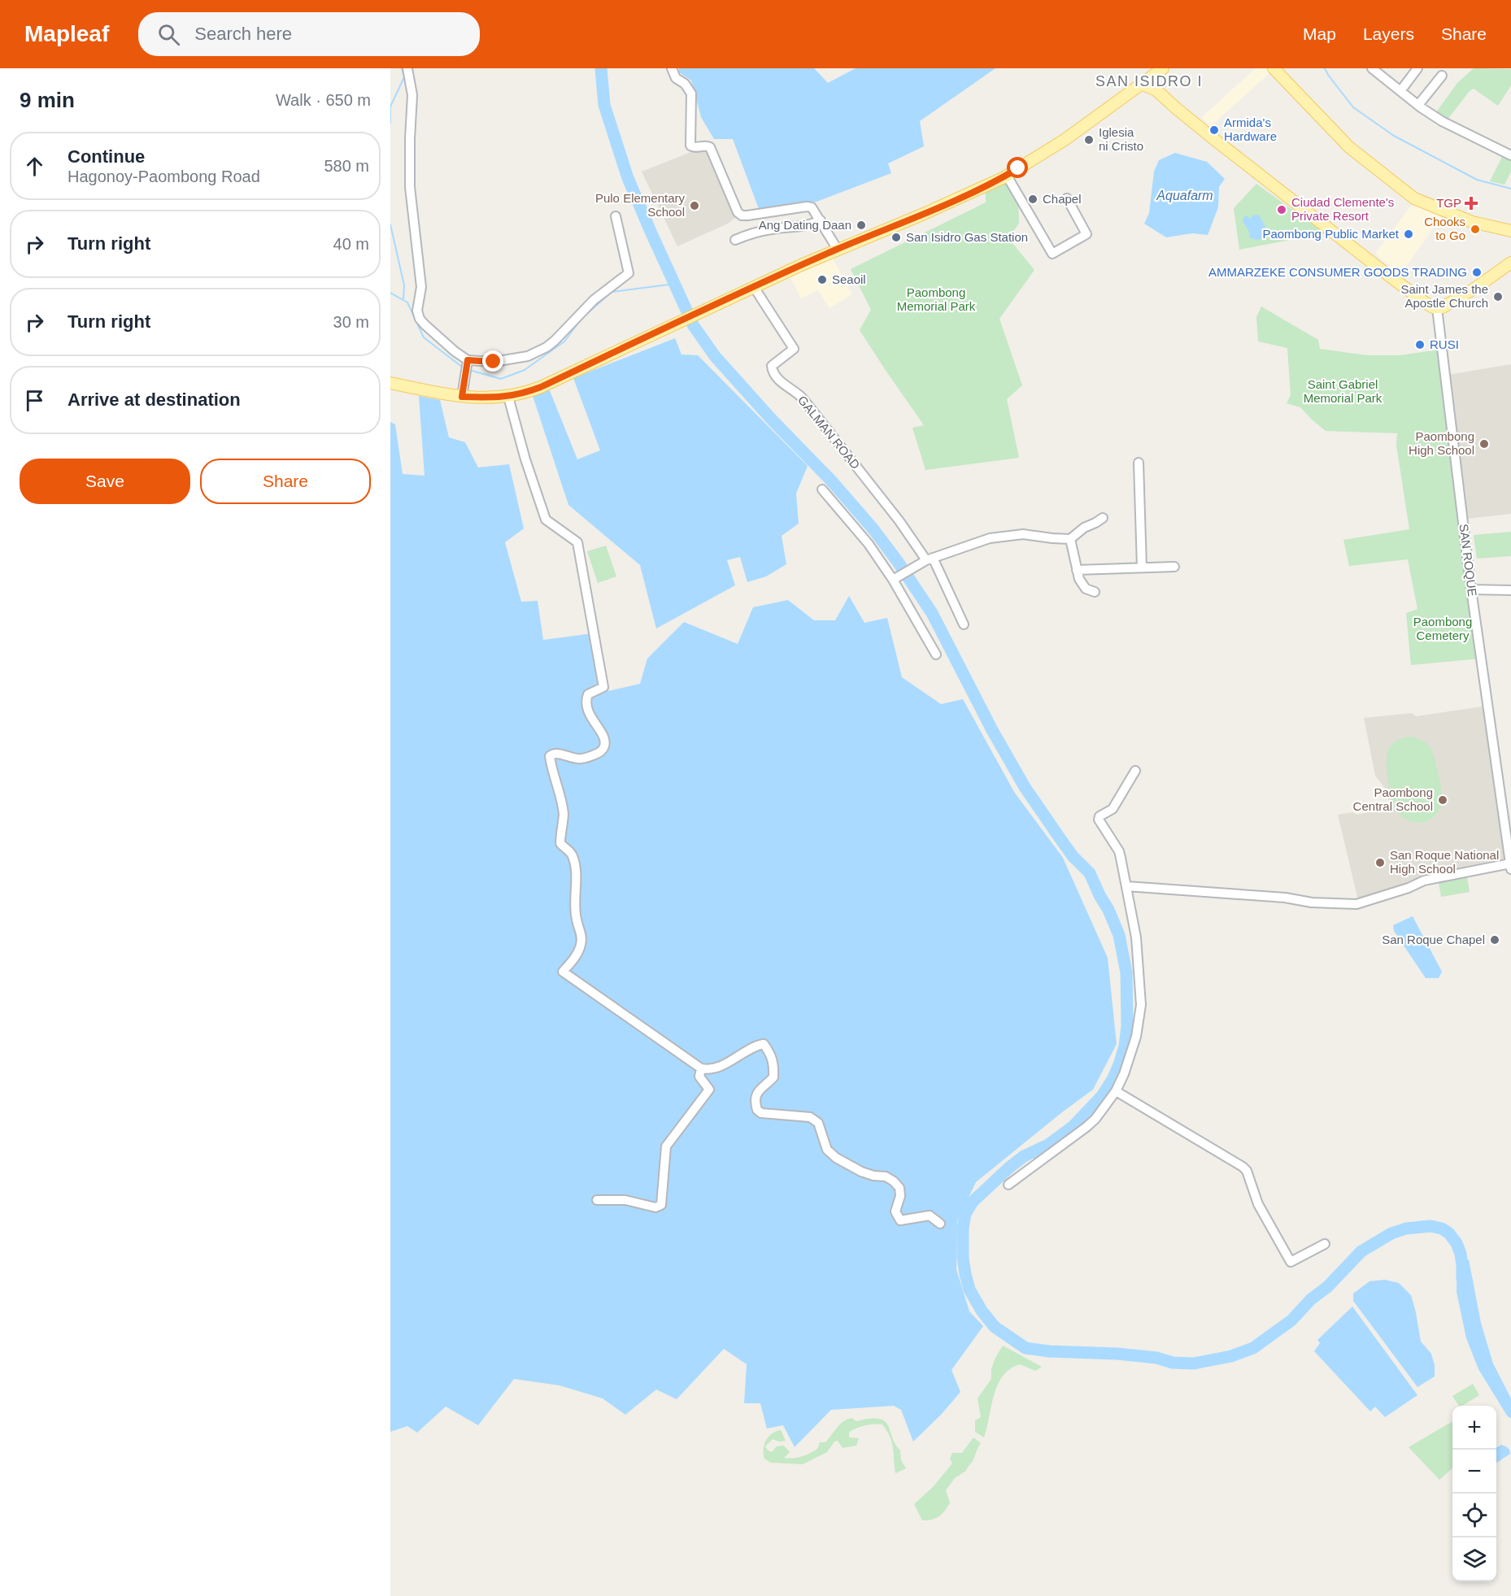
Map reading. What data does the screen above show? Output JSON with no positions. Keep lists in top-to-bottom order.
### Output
{
  "streets": {
    "street": ["GALMAN ROAD", "SAN ROQUE"]
  },
  "districts": ["SAN ISIDRO I"],
  "water": ["Aquafarm"],
  "parks": ["Paombong Memorial Park", "Saint Gabriel Memorial Park", "Paombong Cemetery"],
  "places": {
    "other": [
      "Armida's Hardware",
      "Iglesia ni Cristo",
      "Chapel",
      "Pulo Elementary School",
      "Ciudad Clemente's Private Resort",
      "Ang Dating Daan",
      "Chooks to Go",
      "Paombong Public Market",
      "San Isidro Gas Station",
      "AMMARZEKE CONSUMER GOODS TRADING",
      "Seaoil",
      "Saint James the Apostle Church",
      "RUSI",
      "Paombong High School",
      "Paombong Central School",
      "San Roque National High School",
      "San Roque Chapel"
    ],
    "health": ["TGP"]
  },
  "page": {
    "header": "Mapleaf",
    "search": "Search here",
    "nav": ["Map", "Layers", "Share"],
    "heading": ["9 min", "Walk · 650 m"],
    "list": [
      ["Continue", "Hagonoy-Paombong Road", "580 m"],
      ["Turn right", "40 m"],
      ["Turn right", "30 m"],
      "Arrive at destination"
    ],
    "buttons": ["Save", "Share"],
    "map_buttons": ["+", "−"]
  }
}
